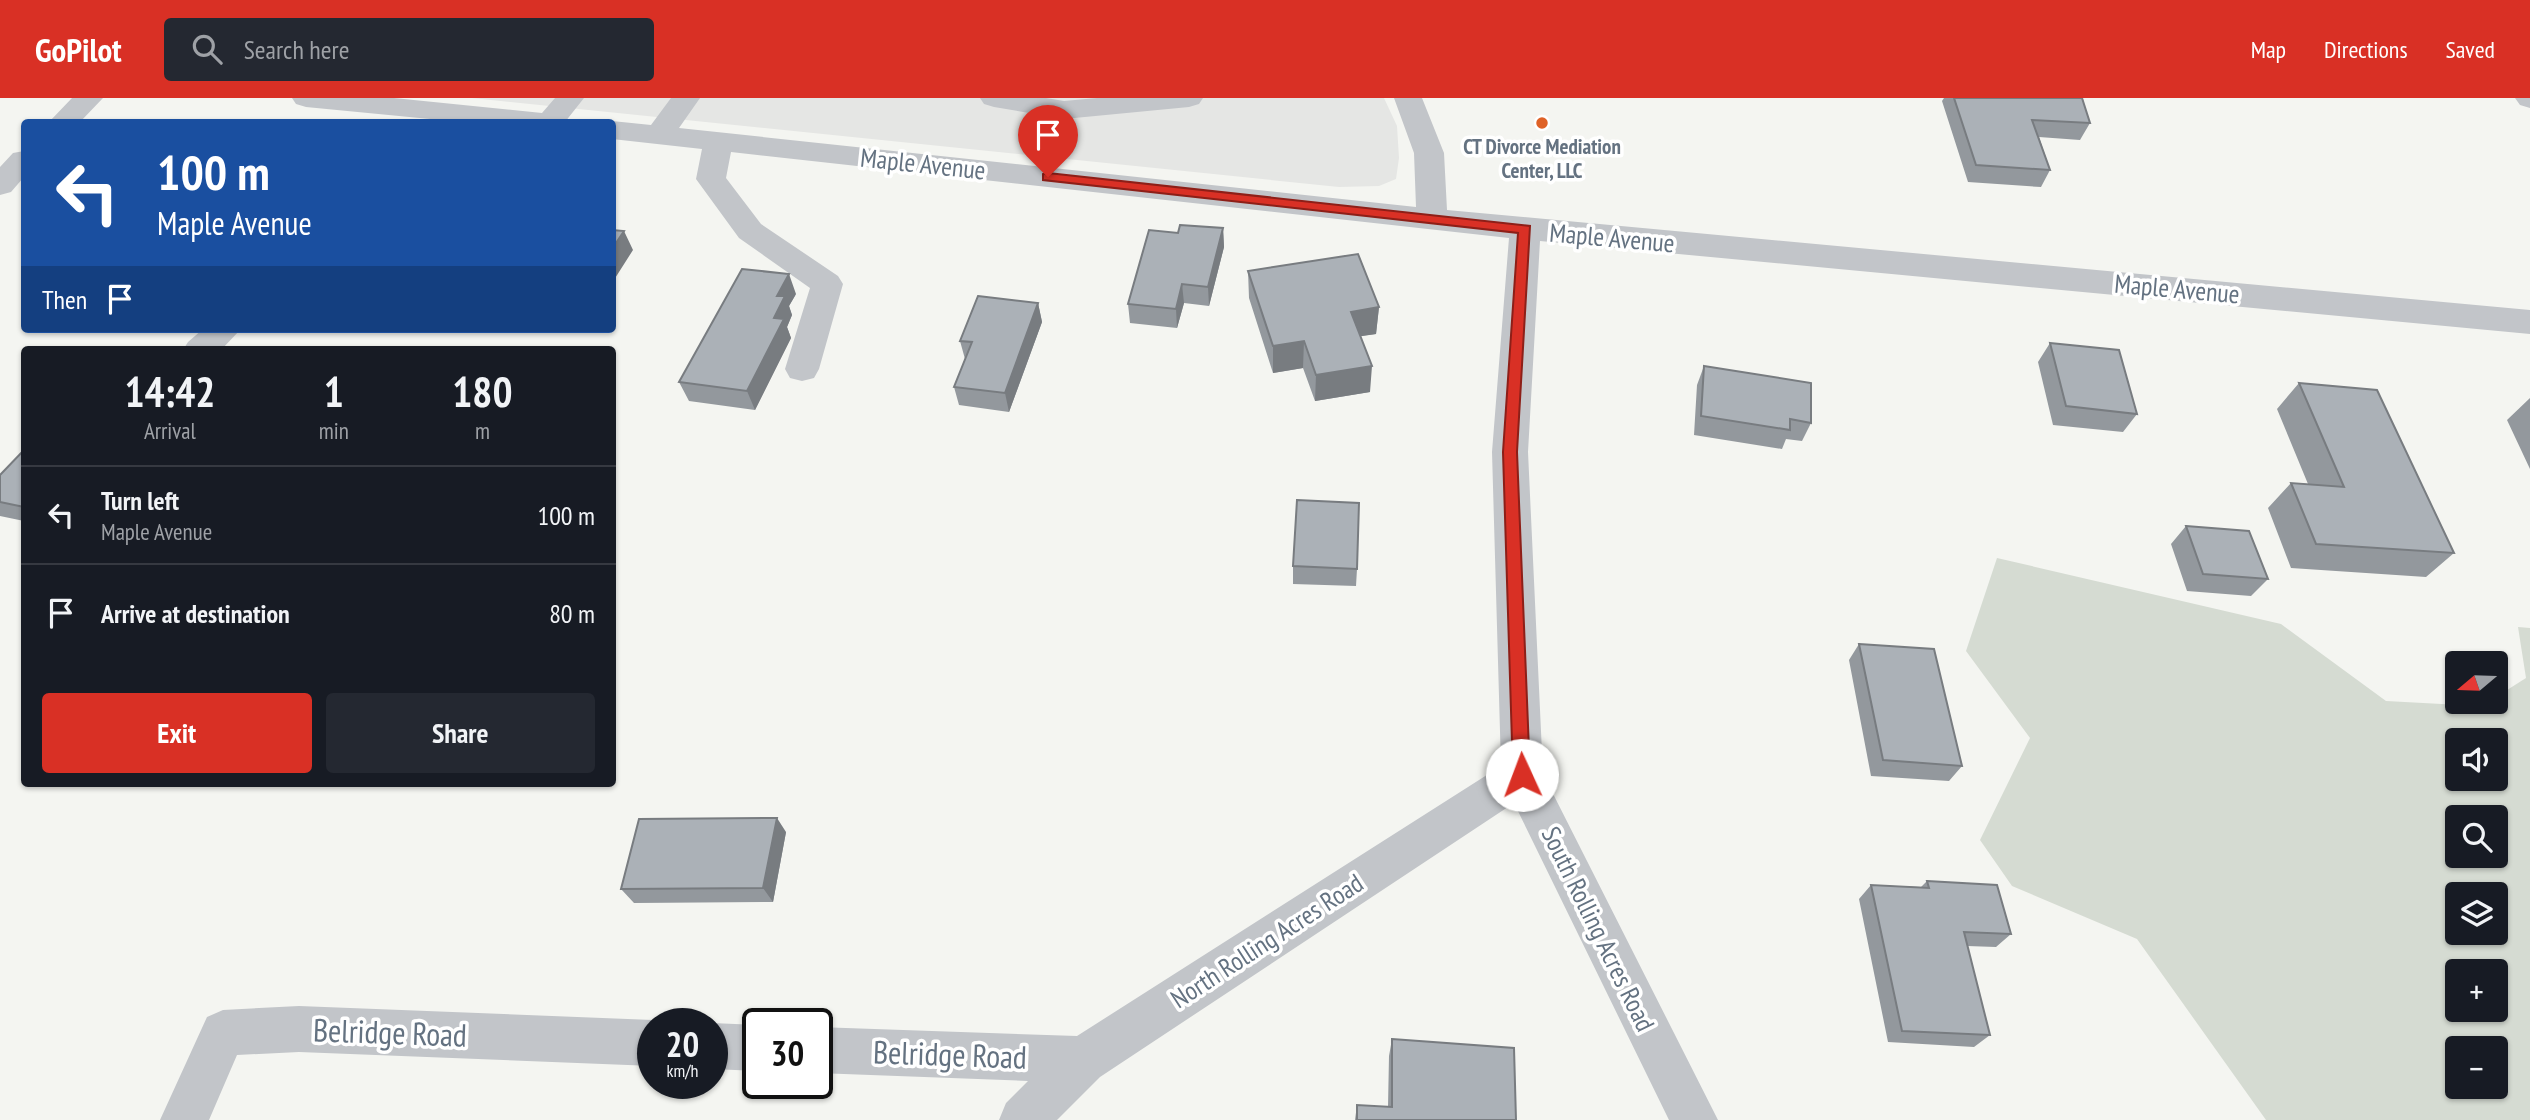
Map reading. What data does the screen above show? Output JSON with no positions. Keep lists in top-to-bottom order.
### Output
{
  "streets": {
    "street": [
      "Maple Avenue",
      "South Rolling Acres Road",
      "North Rolling Acres Road",
      "Belridge Road"
    ]
  },
  "crossings": [
    ["Maple Avenue", "South Rolling Acres Road"],
    ["South Rolling Acres Road", "North Rolling Acres Road"],
    ["North Rolling Acres Road", "Belridge Road"]
  ],
  "places": ["CT Divorce Mediation Center, LLC"],
  "north": "left",
  "page": {
    "header": "GoPilot",
    "search": "Search here",
    "nav": ["Map", "Directions", "Saved"],
    "turn": ["100 m", "Maple Avenue"],
    "then": "Then",
    "eta": [
      "14:42",
      "Arrival",
      "1",
      "min",
      "180",
      "m"
    ],
    "list": [
      {
        "name": "Turn left",
        "note": "Maple Avenue",
        "value": "100 m"
      },
      {
        "name": "Arrive at destination",
        "value": "80 m"
      }
    ],
    "map_buttons": ["+", "−"],
    "buttons": ["Exit", "Share"],
    "speed": "20 km/h",
    "limit": "30"
  }
}
